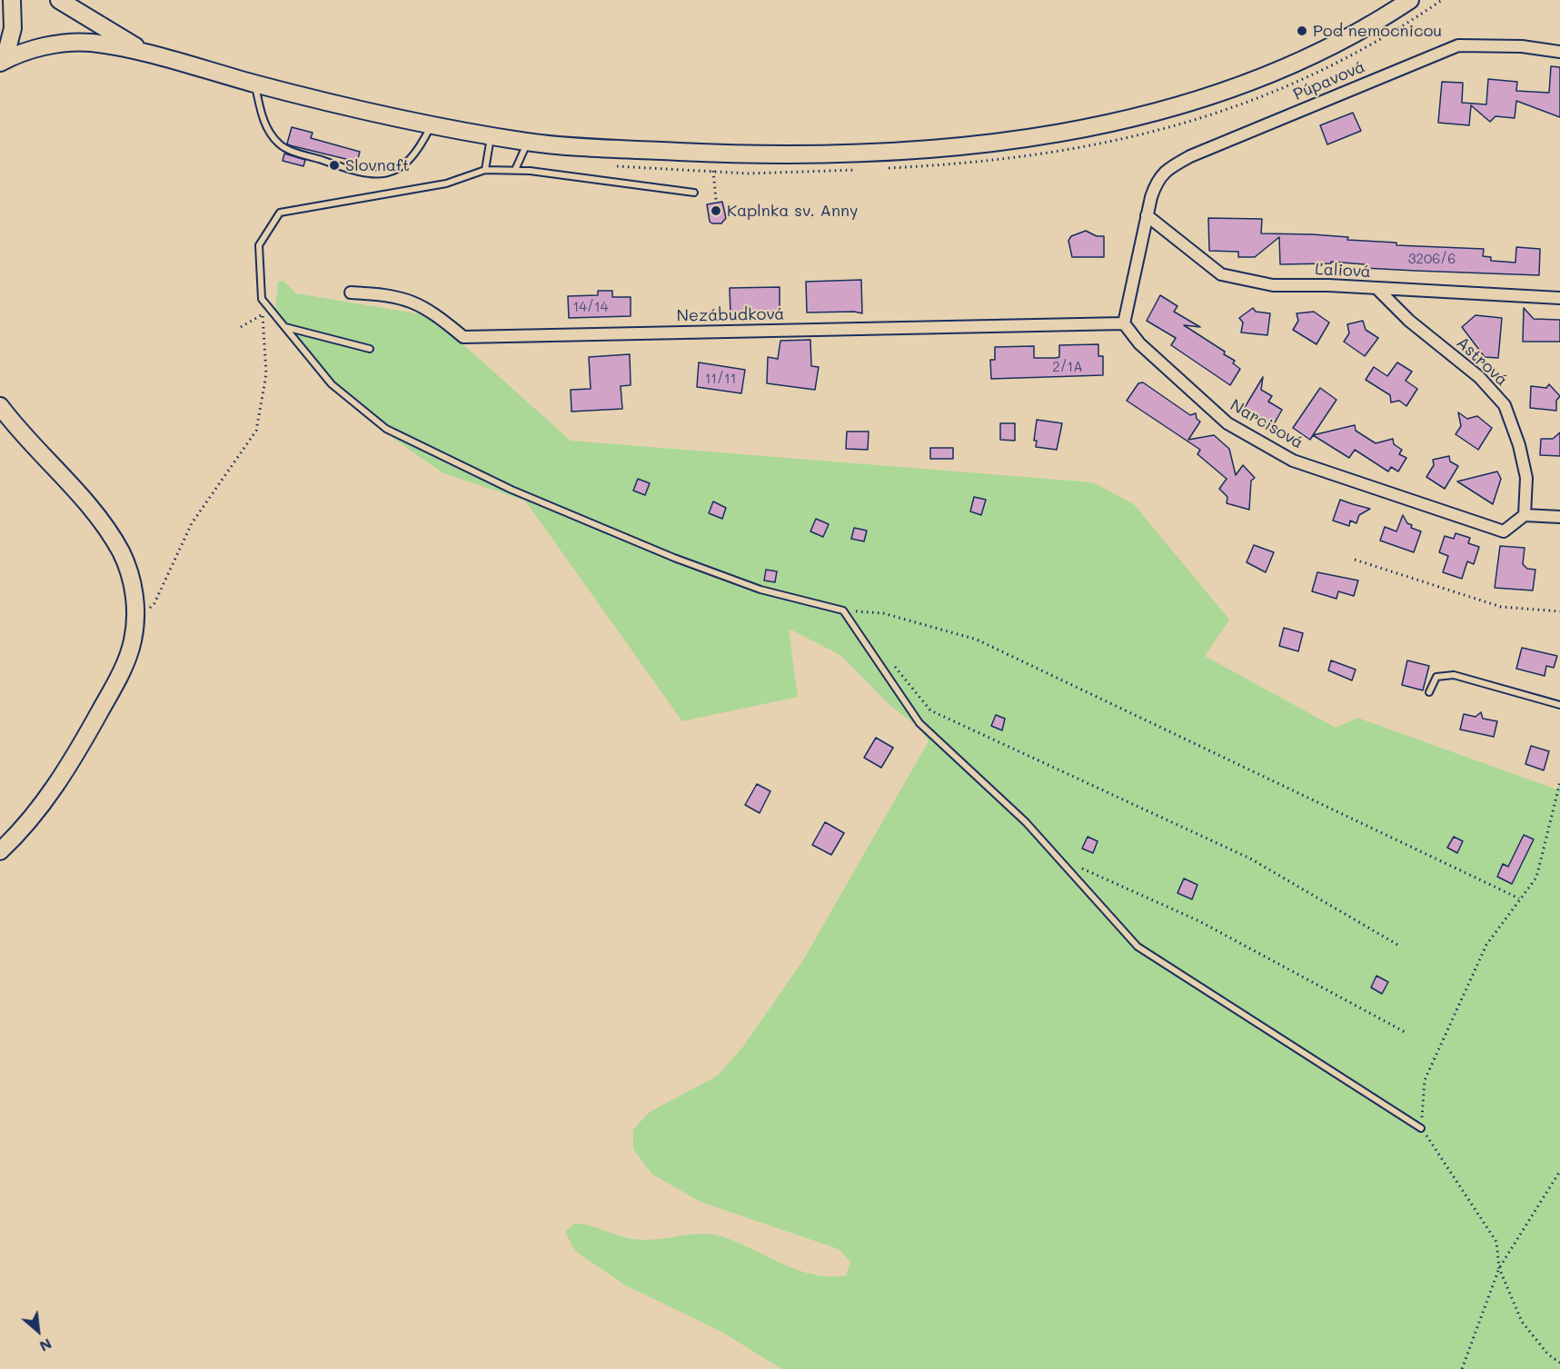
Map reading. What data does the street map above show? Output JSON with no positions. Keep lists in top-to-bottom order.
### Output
{
  "streets": {
    "street": [
      "Púpavová",
      "Ľaliová",
      "Nezábudková",
      "Astrová",
      "Narcisová"
    ]
  },
  "crossings": [
    ["Púpavová", "Ľaliová"],
    ["Ľaliová", "Astrová"],
    ["Nezábudková", "Narcisová"],
    ["Astrová", "Narcisová"]
  ],
  "places": ["Pod nemocnicou", "Slovnaft", "Kaplnka sv. Anny"],
  "house_numbers": [
    "3206/6",
    "14/14",
    "2/1A",
    "11/11"
  ],
  "north": "bottom right"
}
